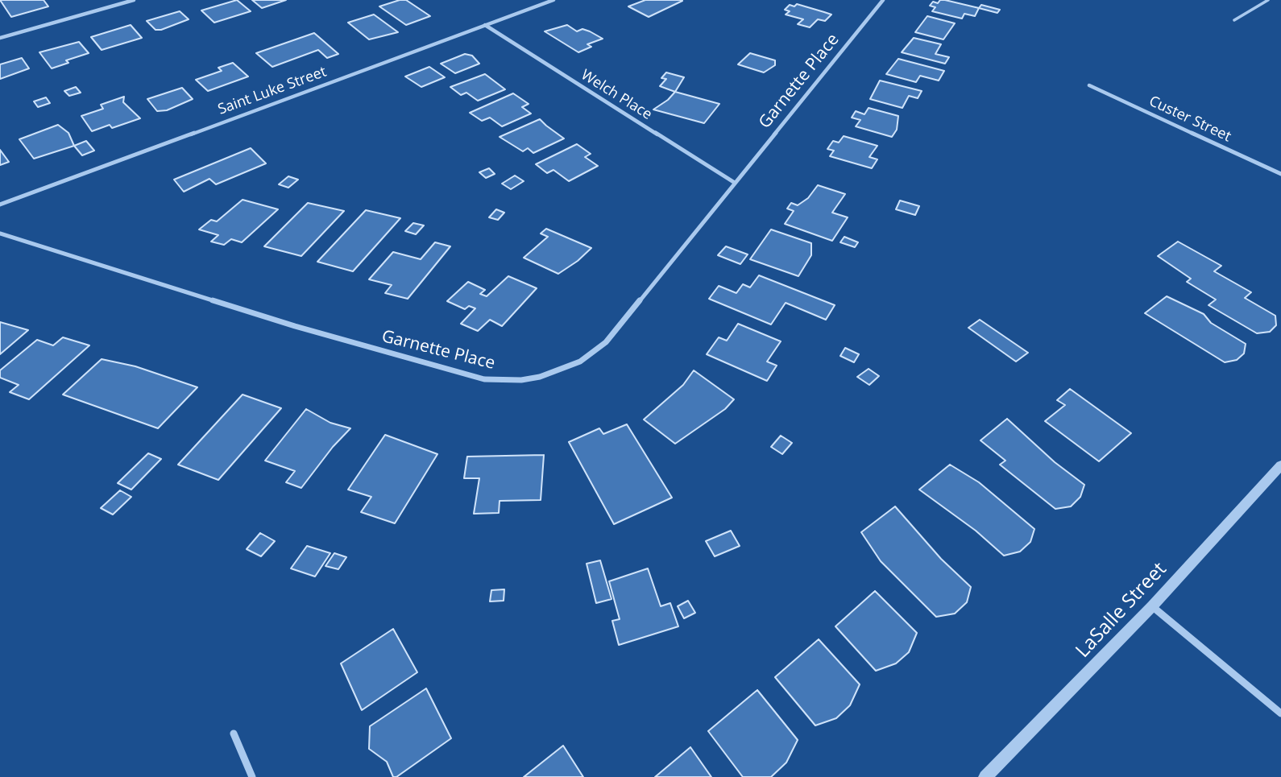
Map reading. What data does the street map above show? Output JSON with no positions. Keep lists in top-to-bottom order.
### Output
{
  "streets": {
    "street": [
      "Garnette Place",
      "Saint Luke Street",
      "Welch Place",
      "Custer Street",
      "LaSalle Street"
    ]
  },
  "crossings": [
    ["Garnette Place", "Welch Place"],
    ["Saint Luke Street", "Welch Place"]
  ]
}
